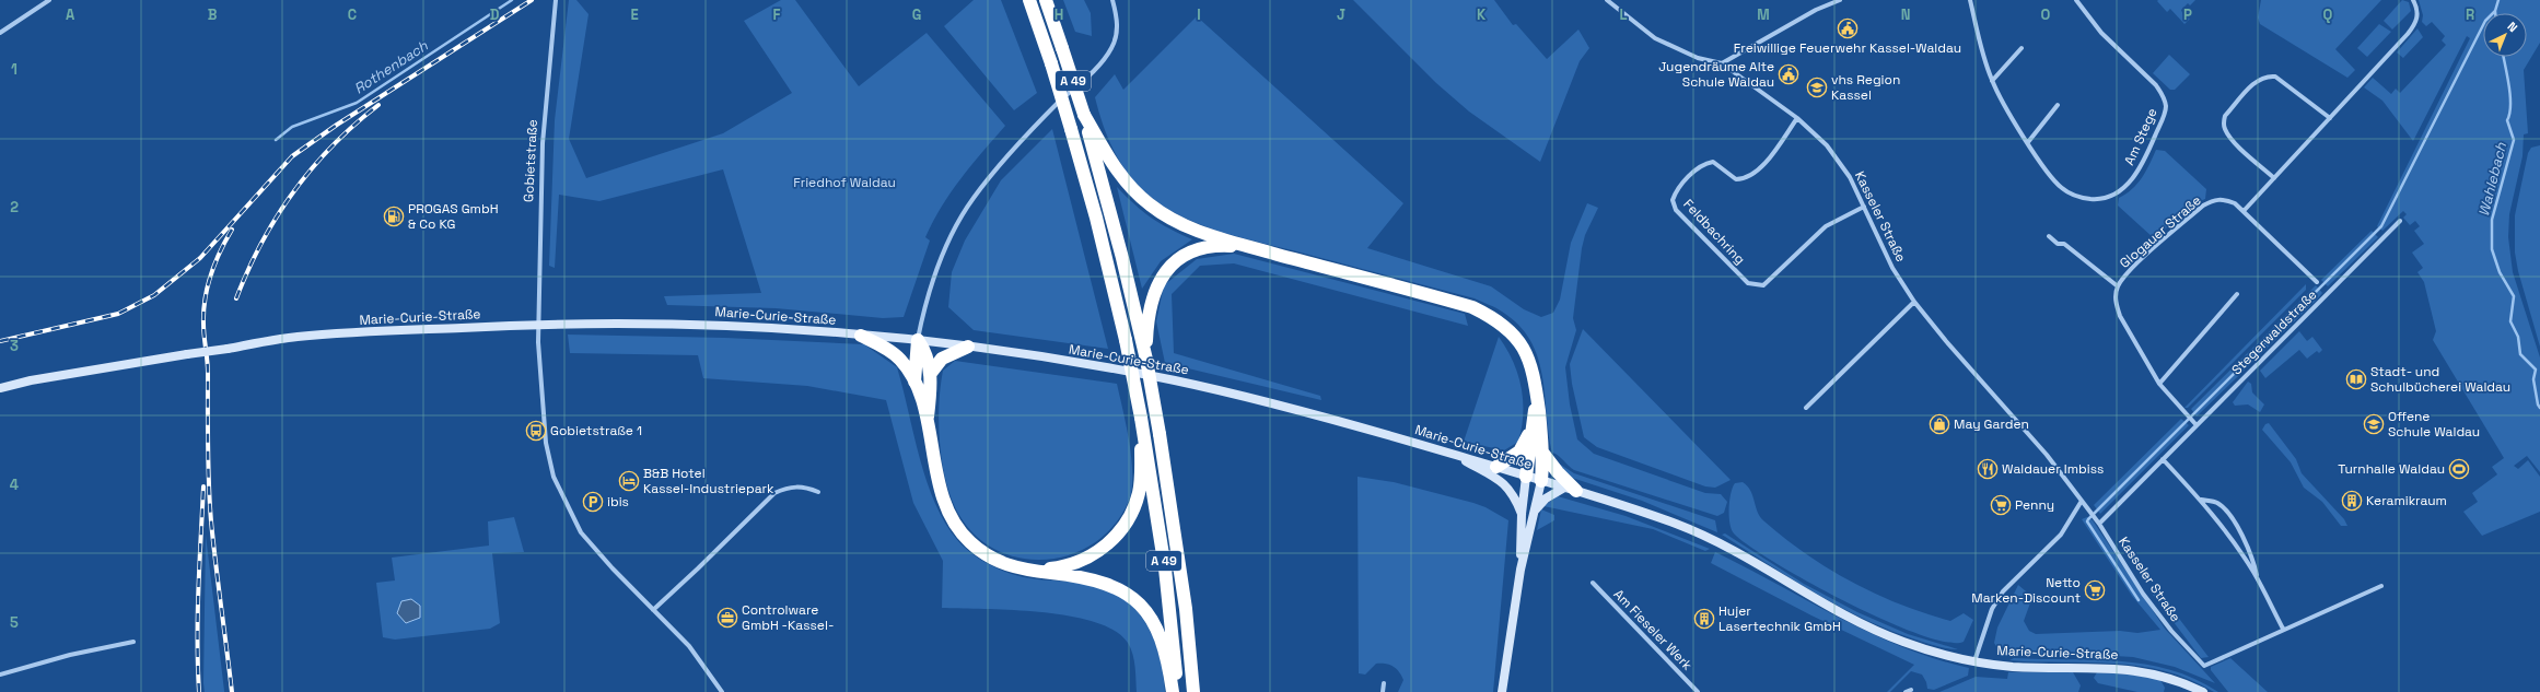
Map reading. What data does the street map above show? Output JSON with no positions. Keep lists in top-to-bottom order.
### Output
{
  "streets": {
    "highway": ["A 49"],
    "main road": ["Marie-Curie-Straße"],
    "street": [
      "Am Stege",
      "Gobietstraße",
      "Kasseler Straße",
      "Feldbachring",
      "Glogauer Straße",
      "Stegerwaldstraße",
      "Am Fieseler Werk"
    ]
  },
  "crossings": [
    ["Gobietstraße", "Marie-Curie-Straße"],
    ["Kasseler Straße", "Feldbachring"],
    ["Kasseler Straße", "Stegerwaldstraße"],
    ["Glogauer Straße", "Stegerwaldstraße"]
  ],
  "water": ["Rothenbach", "Wahlebach"],
  "parks": ["Friedhof Waldau"],
  "places": {
    "public building": ["Freiwillige Feuerwehr Kassel-Waldau", "Jugendräume Alte Schule Waldau"],
    "school or university": ["vhs Region Kassel", "Offene Schule Waldau"],
    "fuel station": ["PROGAS GmbH & Co KG"],
    "library": ["Stadt- und Schulbücherei Waldau"],
    "shop": ["May Garden"],
    "bus stop": ["Gobietstraße 1"],
    "restaurant": ["Waldauer Imbiss"],
    "sports": ["Turnhalle Waldau"],
    "hotel": ["B&B Hotel Kassel-Industriepark"],
    "building": ["Keramikraum", "Hujer Lasertechnik GmbH"],
    "parking": ["ibis"],
    "supermarket": ["Penny", "Netto Marken-Discount"],
    "office": ["Controlware GmbH -Kassel-"]
  },
  "north": "top right",
  "grid": {
    "columns": [
      "A",
      "B",
      "C",
      "D",
      "E",
      "F",
      "G",
      "H",
      "I",
      "J",
      "K",
      "L",
      "M",
      "N",
      "O",
      "P",
      "Q",
      "R"
    ],
    "rows": [
      "1",
      "2",
      "3",
      "4",
      "5"
    ]
  }
}
